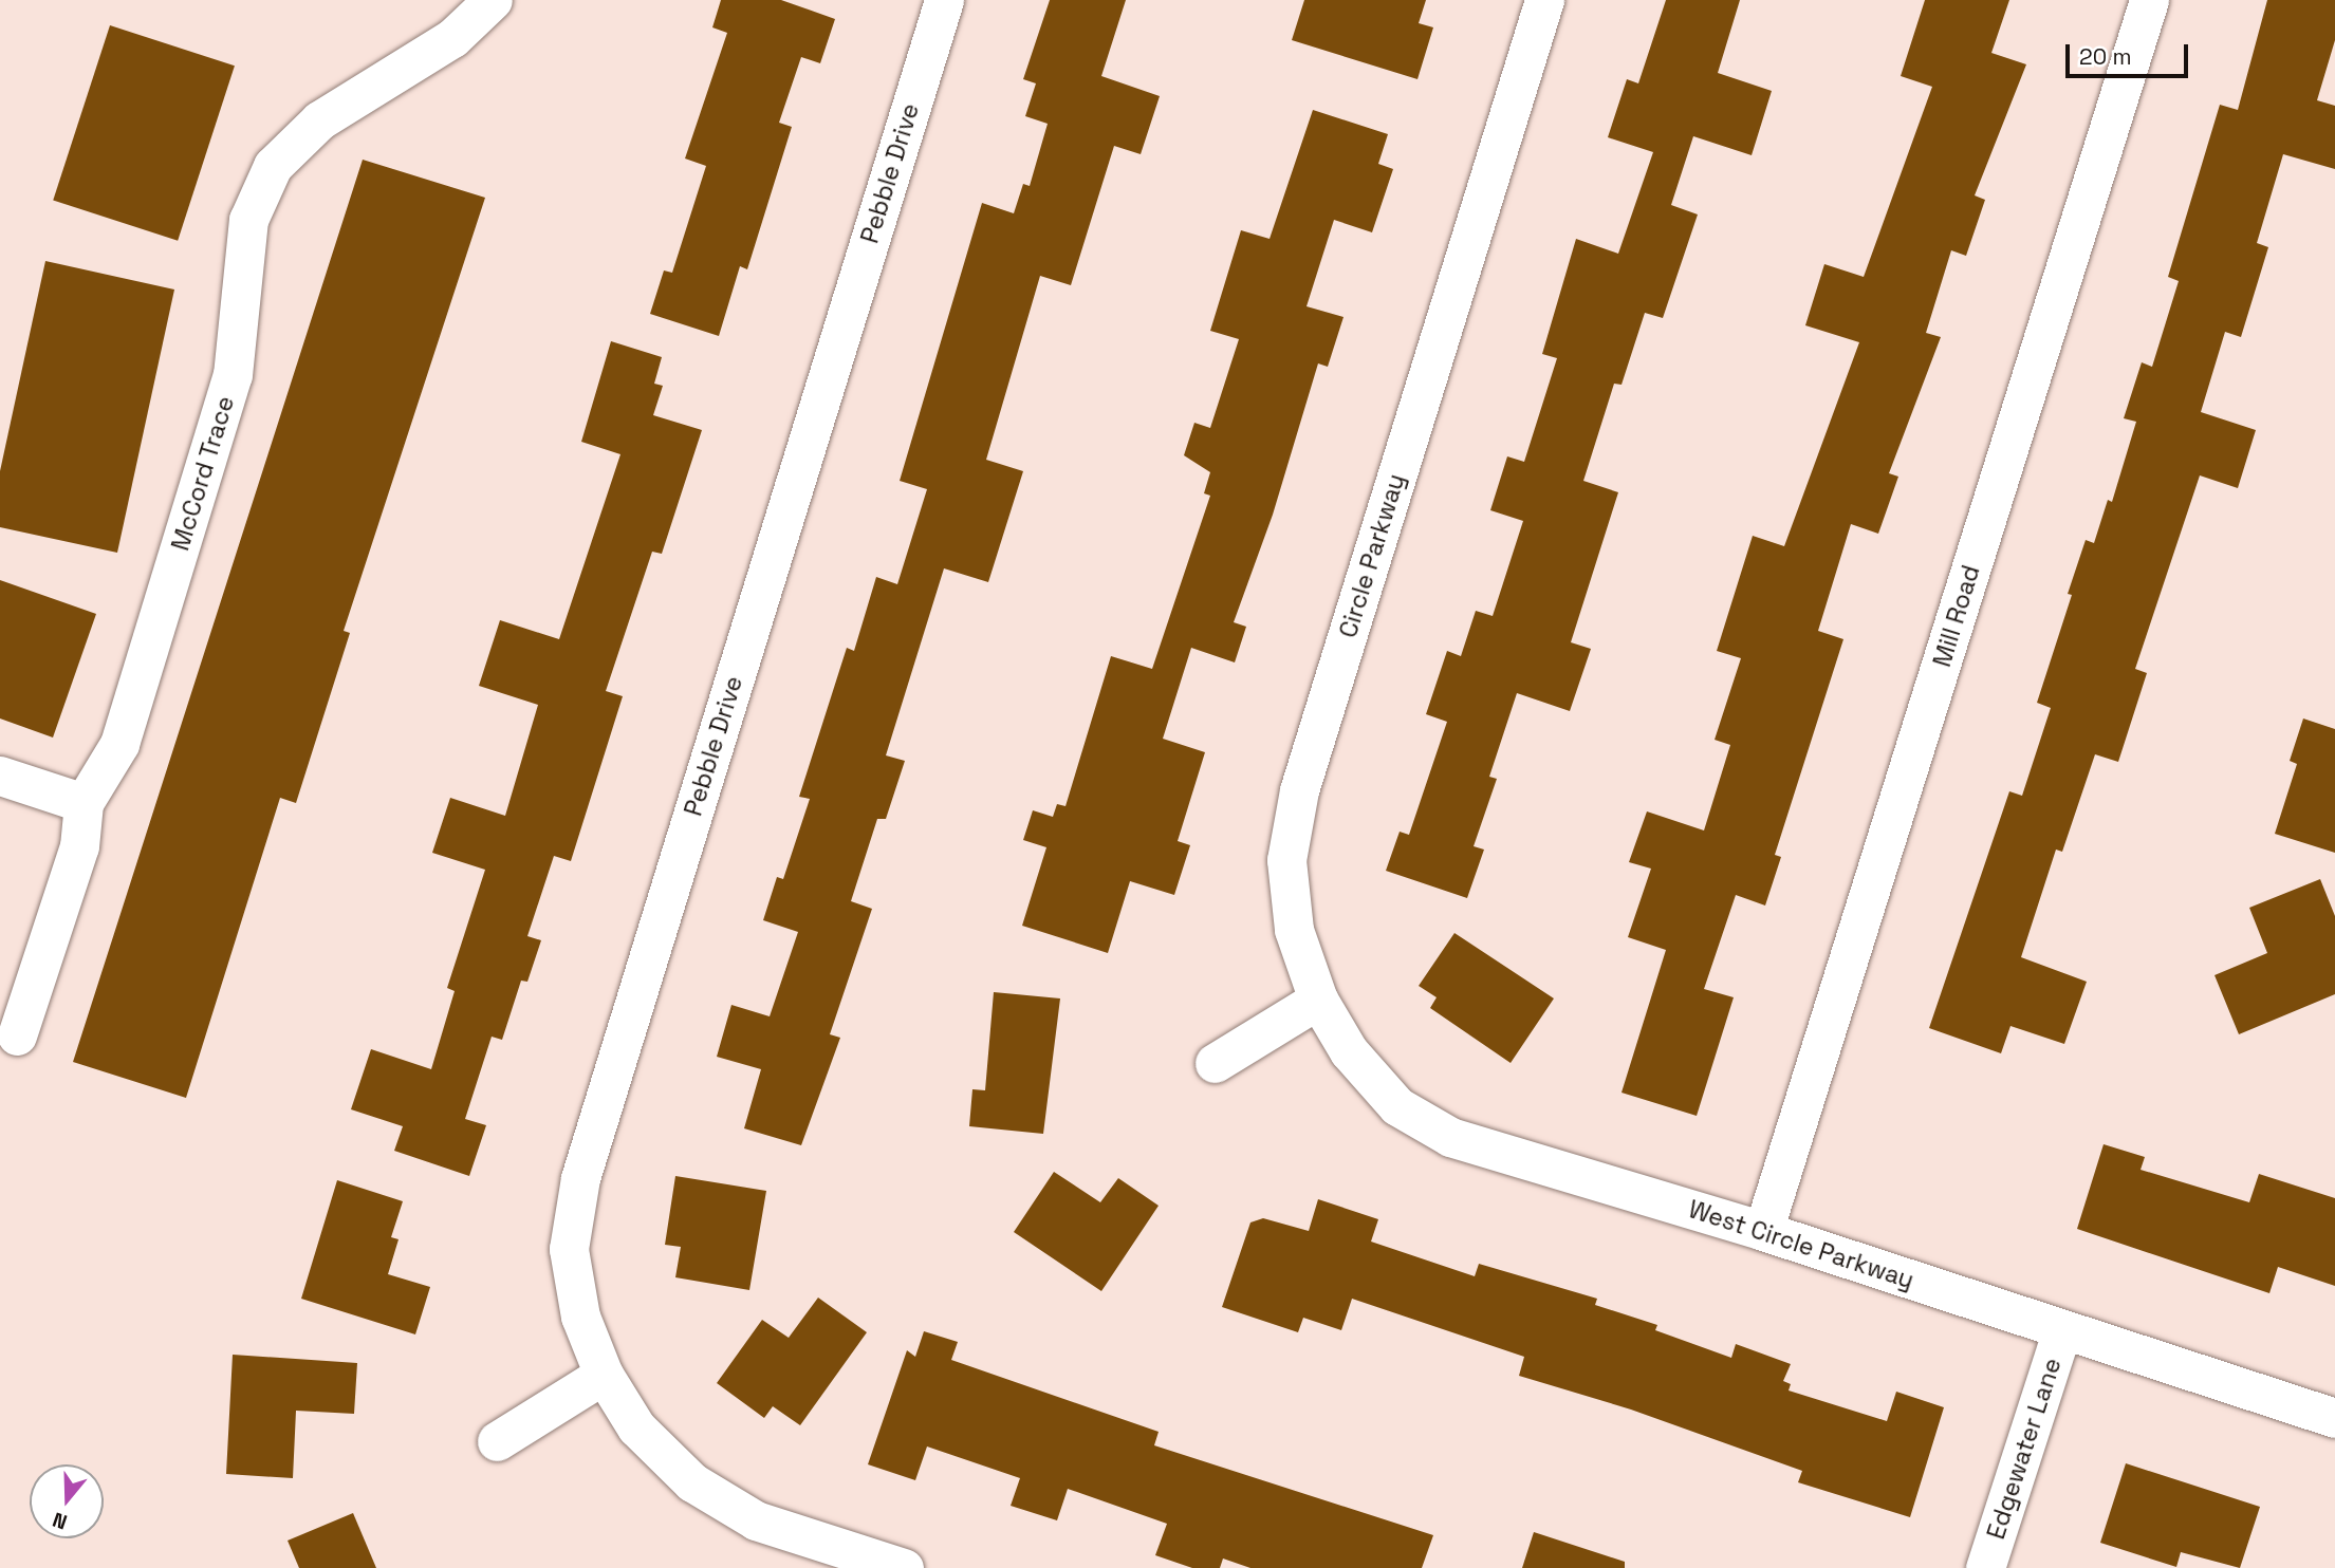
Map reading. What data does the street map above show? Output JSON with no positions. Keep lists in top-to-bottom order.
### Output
{
  "streets": {
    "street": [
      "Pebble Drive",
      "McCord Trace",
      "Circle Parkway",
      "Mill Road",
      "West Circle Parkway",
      "Edgewater Lane"
    ]
  },
  "crossings": [
    ["Circle Parkway", "West Circle Parkway"],
    ["Mill Road", "West Circle Parkway"],
    ["West Circle Parkway", "Edgewater Lane"]
  ],
  "scale_bar": "20 m",
  "north": "bottom"
}
